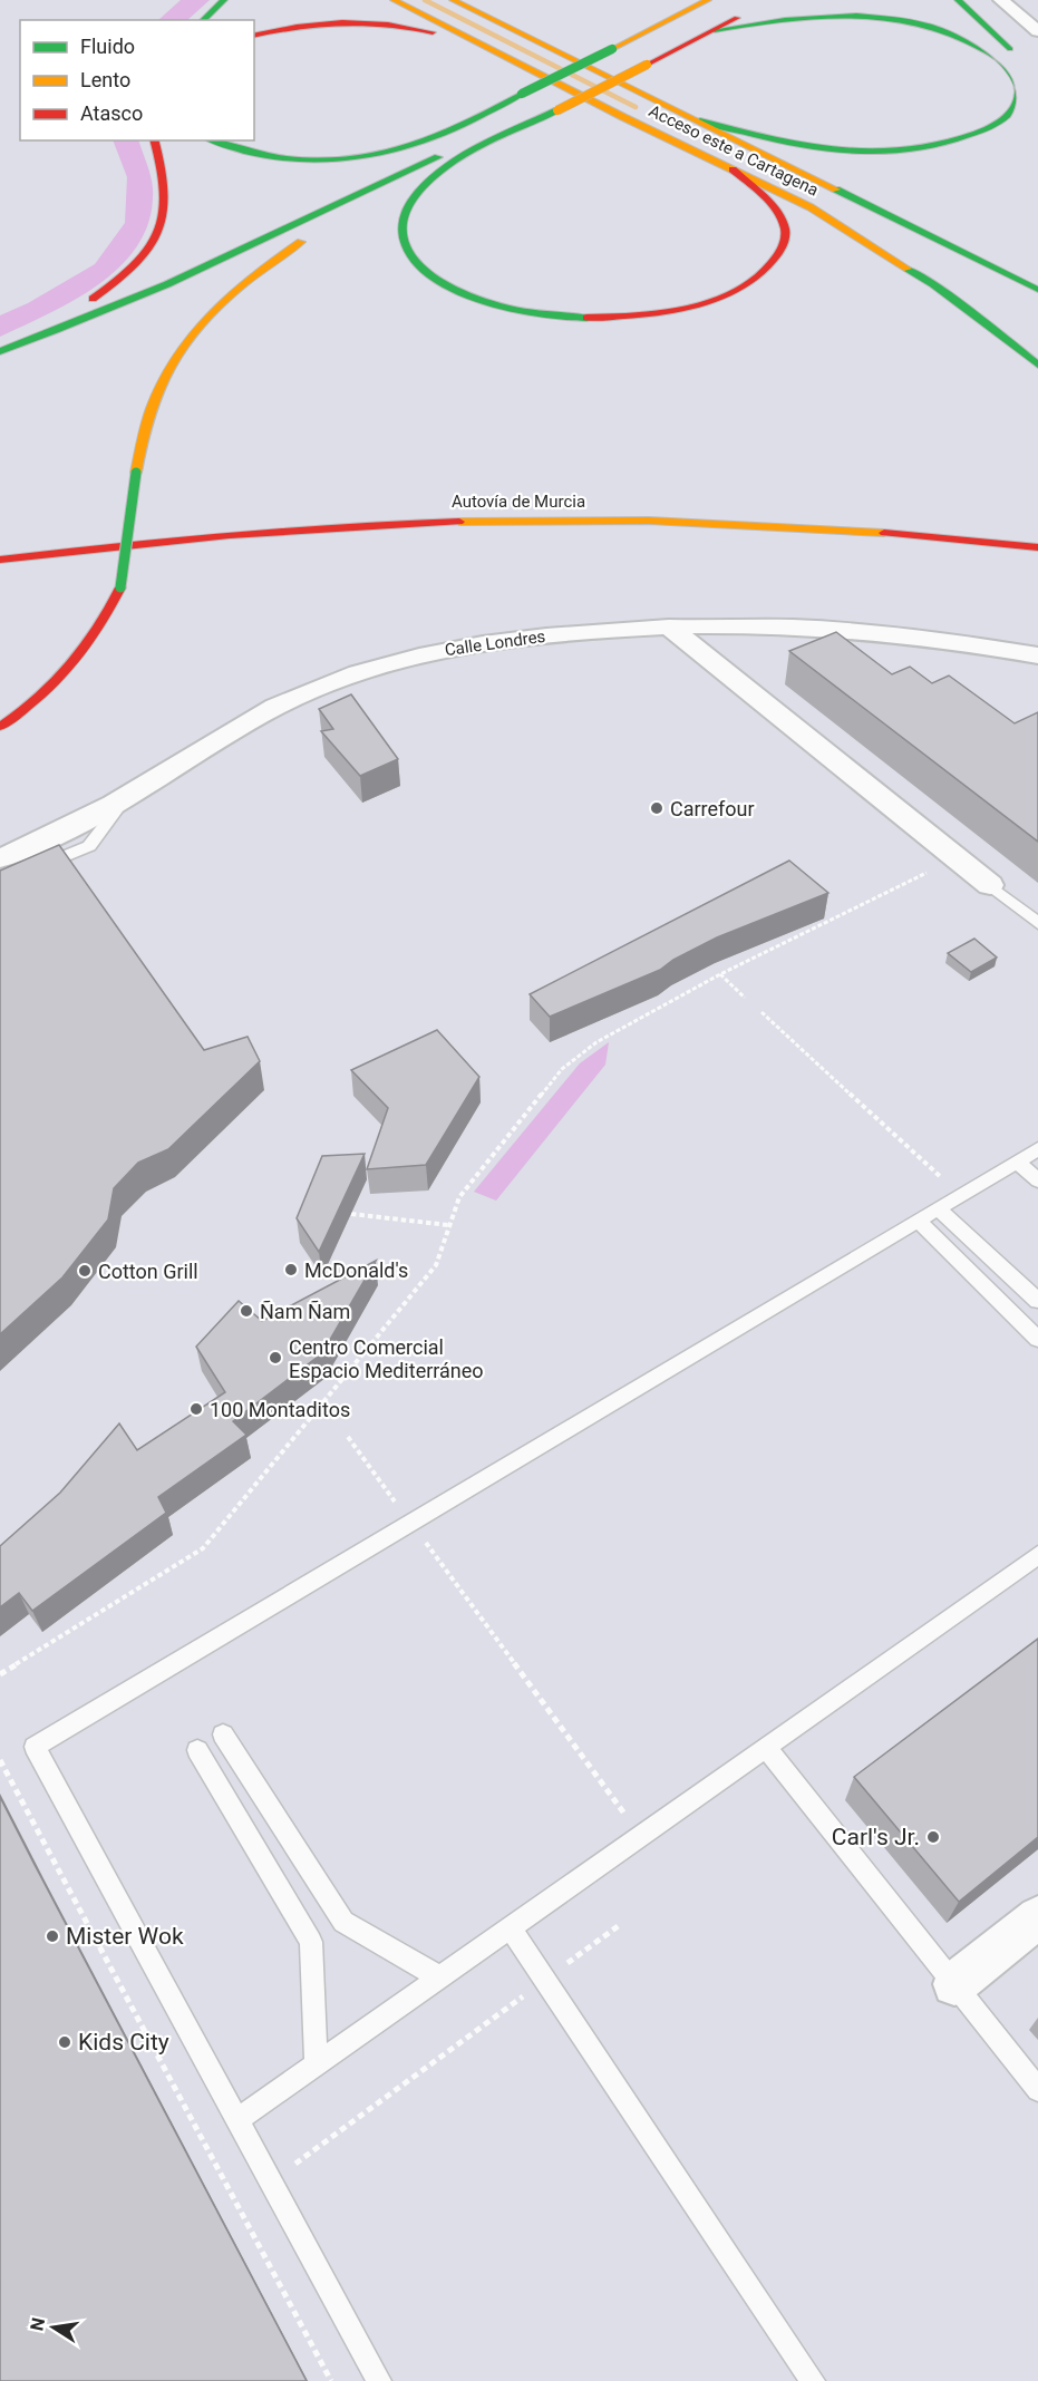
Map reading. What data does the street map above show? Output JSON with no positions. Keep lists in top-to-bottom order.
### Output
{
  "streets": {
    "highway": ["Acceso este a Cartagena", "Autovía de Murcia"],
    "street": ["Calle Londres"]
  },
  "places": [
    "Carrefour",
    "McDonald's",
    "Cotton Grill",
    "Ñam Ñam",
    "Centro Comercial Espacio Mediterráneo",
    "100 Montaditos",
    "Carl's Jr.",
    "Mister Wok",
    "Kids City"
  ],
  "legend": ["Fluido", "Lento", "Atasco"],
  "north": "left"
}
